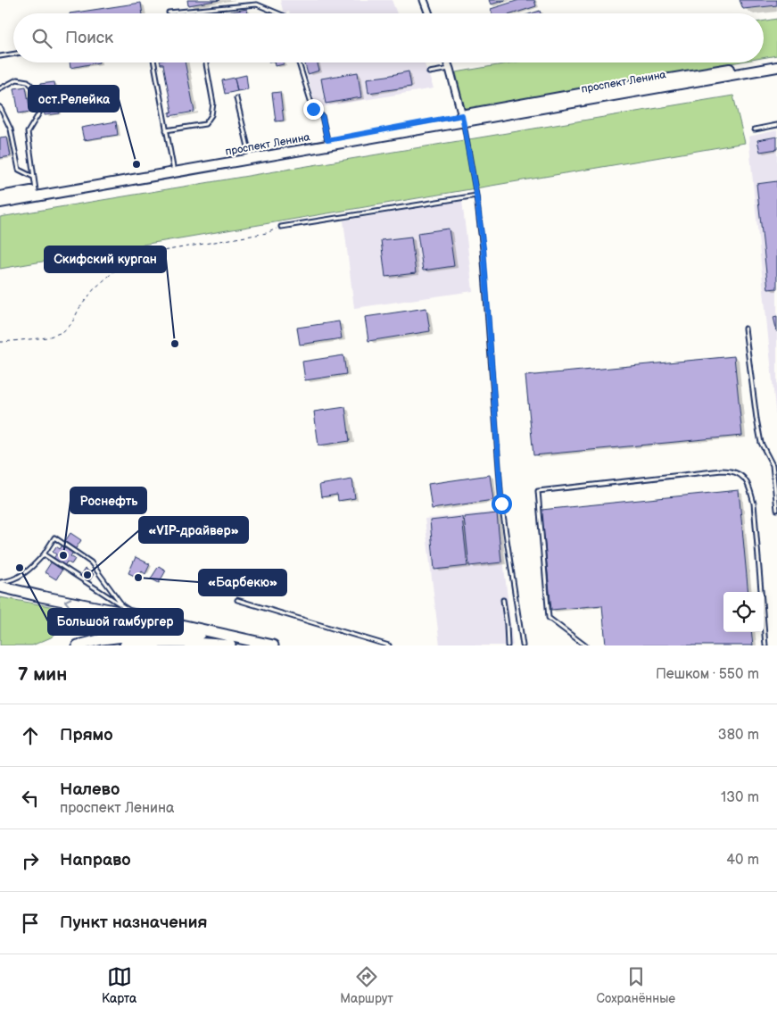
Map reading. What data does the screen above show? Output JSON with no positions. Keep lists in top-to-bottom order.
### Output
{
  "streets": {
    "main road": ["проспект Ленина"]
  },
  "places": [
    "ост.Релейка",
    "Скифский курган",
    "Роснефть",
    "Большой гамбургер",
    "«VIP-драйвер»",
    "«Барбекю»"
  ],
  "page": {
    "search": "Поиск",
    "heading": ["7 мин", "Пешком · 550 m"],
    "list": [
      ["Прямо", "380 m"],
      ["Налево", "проспект Ленина", "130 m"],
      ["Направо", "40 m"],
      "Пункт назначения"
    ],
    "nav": ["Карта", "Маршрут", "Сохранённые"]
  }
}
